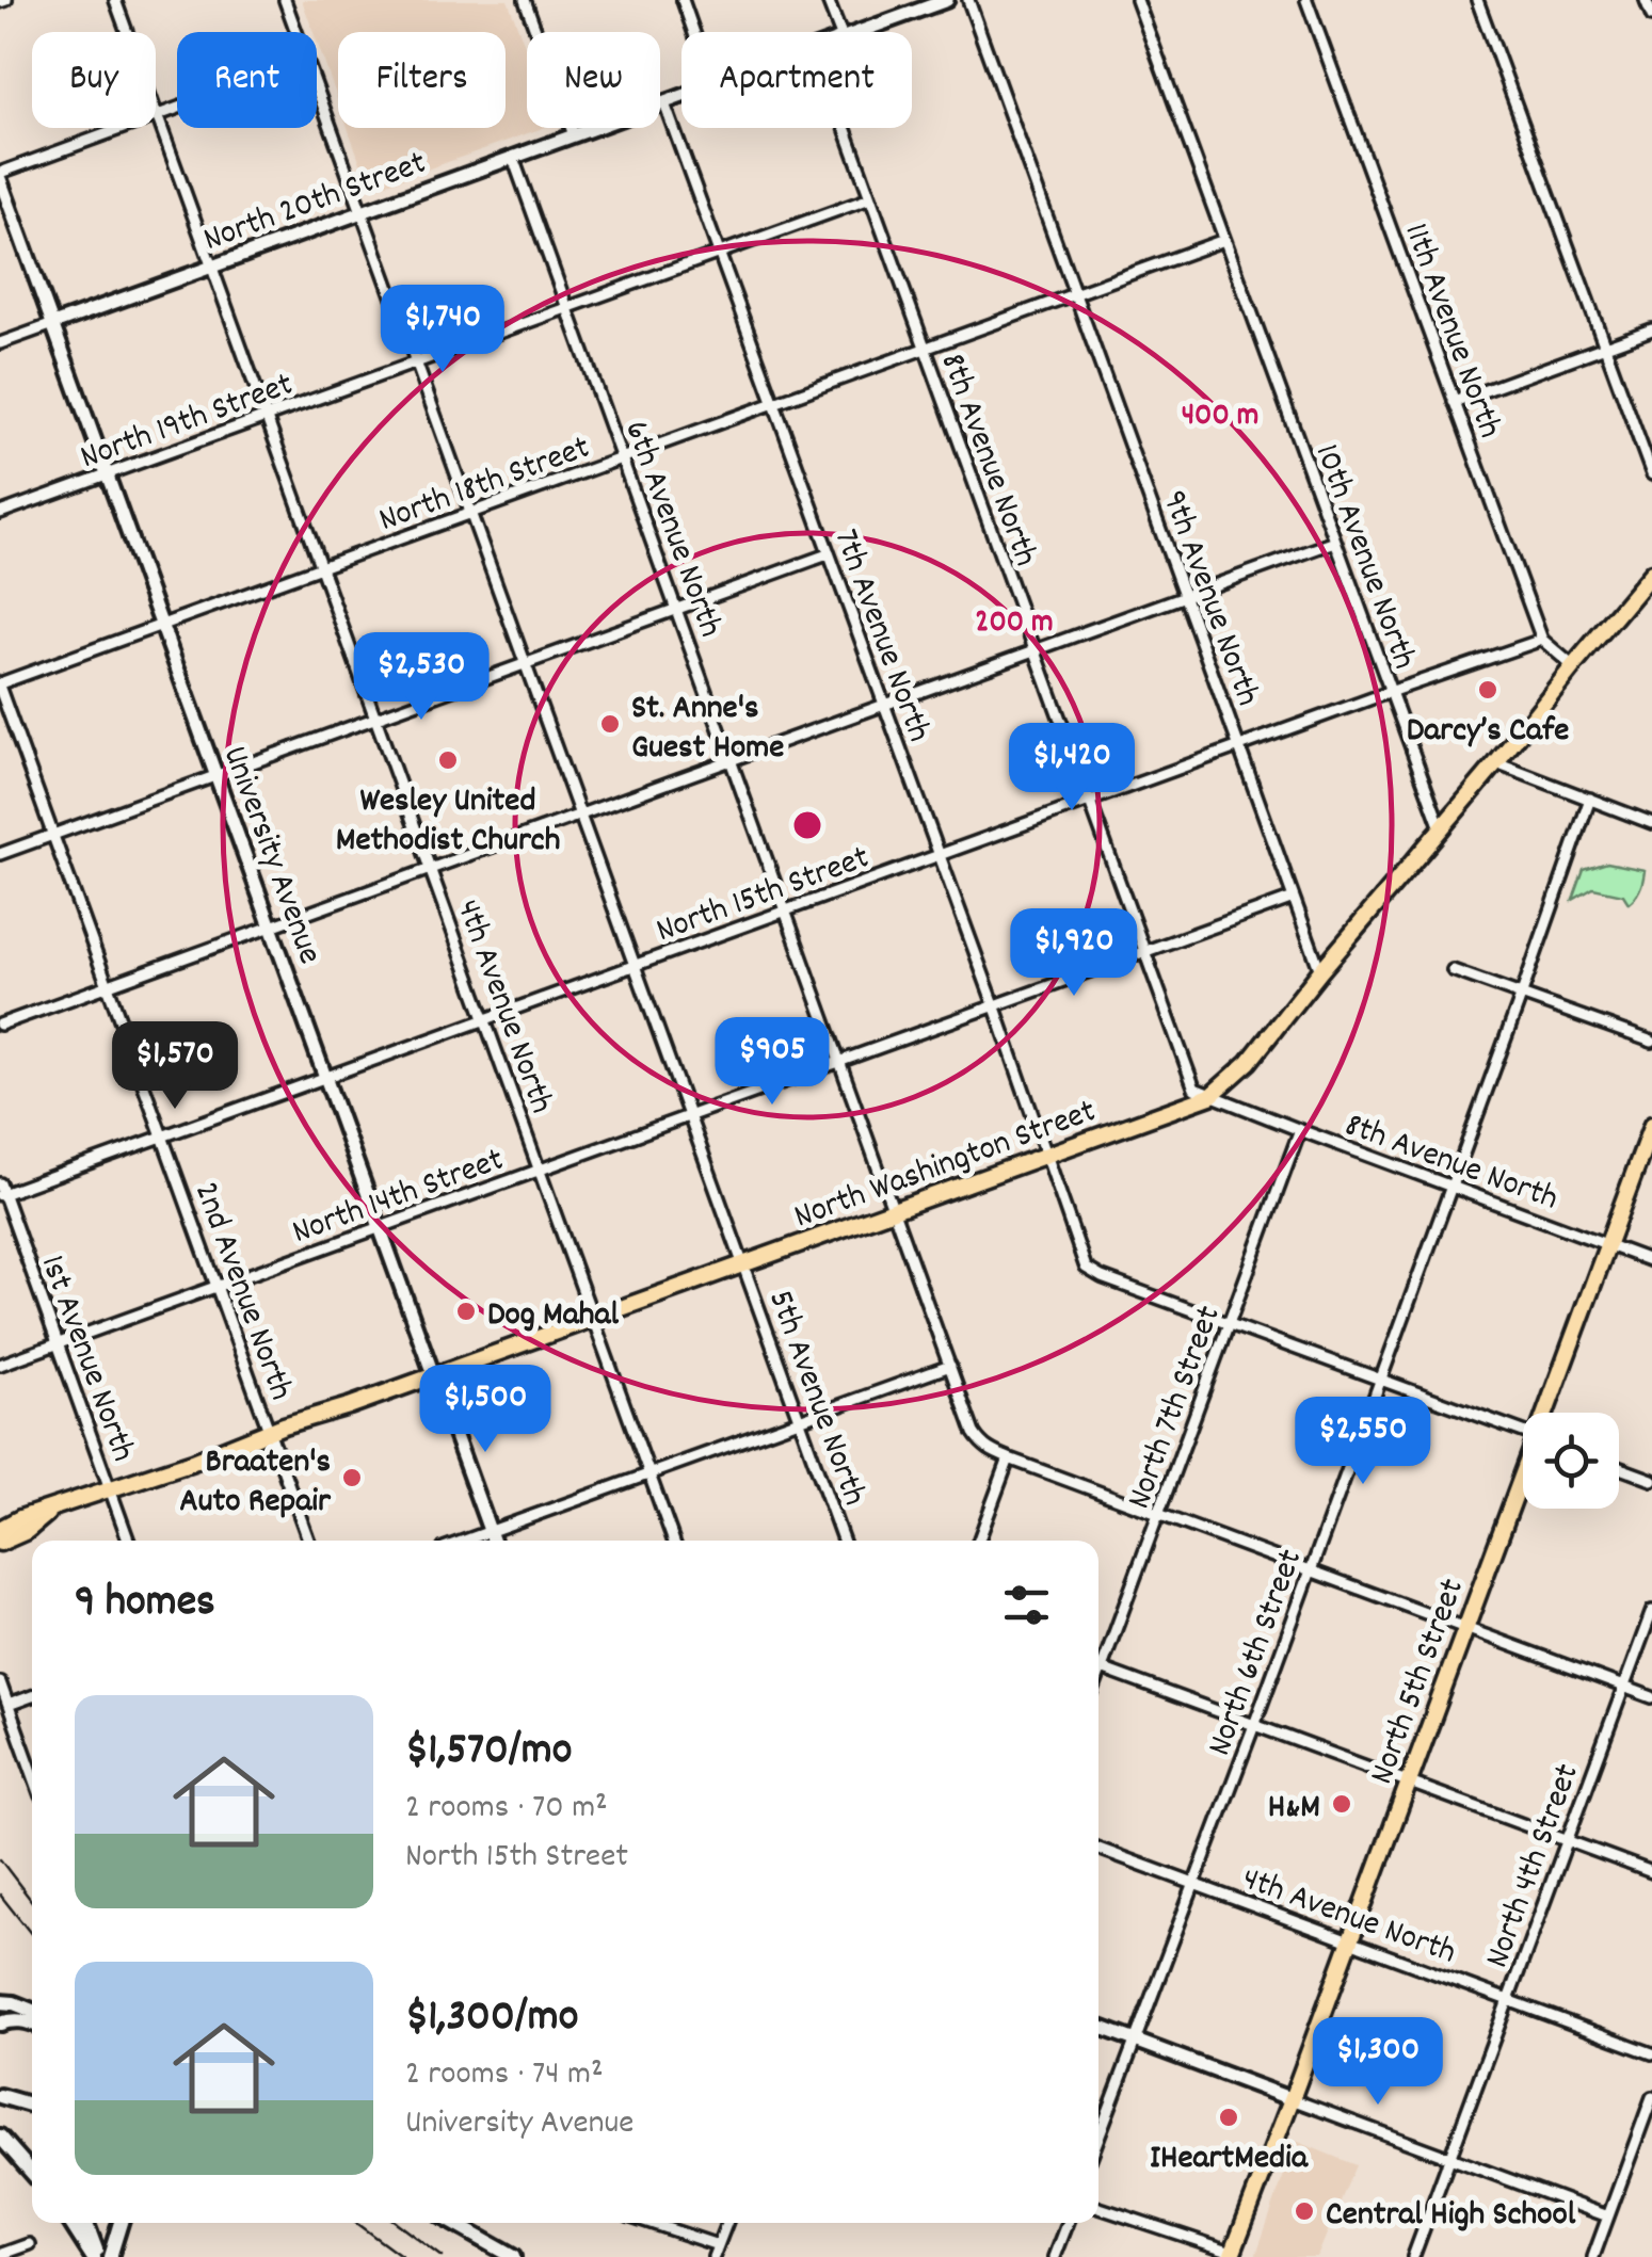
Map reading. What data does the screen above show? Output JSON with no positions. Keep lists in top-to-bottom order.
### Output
{
  "streets": {
    "main road": ["North Washington Street", "North 5th Street"],
    "street": [
      "North 20th Street",
      "11th Avenue North",
      "North 19th Street",
      "8th Avenue North",
      "North 18th Street",
      "6th Avenue North",
      "10th Avenue North",
      "9th Avenue North",
      "7th Avenue North",
      "University Avenue",
      "North 15th Street",
      "4th Avenue North",
      "North 14th Street",
      "2nd Avenue North",
      "1st Avenue North",
      "5th Avenue North",
      "North 7th Street",
      "North 6th Street",
      "North 4th Street"
    ]
  },
  "crossings": [
    ["North 20th Street", "6th Avenue North"],
    ["North 20th Street", "7th Avenue North"],
    ["North 20th Street", "University Avenue"],
    ["North 20th Street", "4th Avenue North"],
    ["North 20th Street", "5th Avenue North"],
    ["11th Avenue North", "North 15th Street"],
    ["11th Avenue North", "North Washington Street"],
    ["North 19th Street", "8th Avenue North"],
    ["North 19th Street", "6th Avenue North"],
    ["North 19th Street", "7th Avenue North"],
    ["North 19th Street", "University Avenue"],
    ["North 19th Street", "4th Avenue North"],
    ["North 19th Street", "5th Avenue North"],
    ["8th Avenue North", "North 18th Street"],
    ["8th Avenue North", "North 15th Street"],
    ["8th Avenue North", "North Washington Street"],
    ["8th Avenue North", "North 14th Street"],
    ["8th Avenue North", "North 7th Street"],
    ["8th Avenue North", "North 6th Street"],
    ["8th Avenue North", "North 5th Street"],
    ["North 18th Street", "6th Avenue North"],
    ["North 18th Street", "10th Avenue North"],
    ["North 18th Street", "9th Avenue North"],
    ["North 18th Street", "7th Avenue North"],
    ["North 18th Street", "University Avenue"],
    ["North 18th Street", "4th Avenue North"],
    ["North 18th Street", "2nd Avenue North"],
    ["North 18th Street", "5th Avenue North"],
    ["6th Avenue North", "North 15th Street"],
    ["6th Avenue North", "North Washington Street"],
    ["6th Avenue North", "North 14th Street"],
    ["6th Avenue North", "North 7th Street"],
    ["6th Avenue North", "North 6th Street"],
    ["6th Avenue North", "North 5th Street"],
    ["6th Avenue North", "North 4th Street"],
    ["10th Avenue North", "North 15th Street"],
    ["10th Avenue North", "North Washington Street"],
    ["9th Avenue North", "North 15th Street"],
    ["9th Avenue North", "North Washington Street"],
    ["9th Avenue North", "North 14th Street"],
    ["7th Avenue North", "North 15th Street"],
    ["7th Avenue North", "North Washington Street"],
    ["7th Avenue North", "North 14th Street"],
    ["7th Avenue North", "North 7th Street"],
    ["7th Avenue North", "North 6th Street"],
    ["University Avenue", "North 15th Street"],
    ["University Avenue", "North Washington Street"],
    ["University Avenue", "North 14th Street"],
    ["North 15th Street", "4th Avenue North"],
    ["North 15th Street", "2nd Avenue North"],
    ["North 15th Street", "1st Avenue North"],
    ["North 15th Street", "5th Avenue North"],
    ["4th Avenue North", "North Washington Street"],
    ["4th Avenue North", "North 14th Street"],
    ["4th Avenue North", "North 6th Street"],
    ["4th Avenue North", "North 5th Street"],
    ["4th Avenue North", "North 4th Street"],
    ["North Washington Street", "2nd Avenue North"],
    ["North Washington Street", "1st Avenue North"],
    ["North Washington Street", "5th Avenue North"],
    ["North 14th Street", "2nd Avenue North"],
    ["North 14th Street", "1st Avenue North"],
    ["North 14th Street", "5th Avenue North"]
  ],
  "places": [
    "Darcy’s Cafe",
    "St. Anne's Guest Home",
    "Wesley United Methodist Church",
    "Dog Mahal",
    "Braaten's Auto Repair",
    "H&M",
    "IHeartMedia",
    "Central High School"
  ],
  "page": {
    "chip": [
      "Buy",
      "Rent",
      "Filters",
      "New",
      "Apartment"
    ],
    "price": [
      "$1,740",
      "$2,530",
      "$1,420",
      "$1,920",
      "$905",
      "$1,570",
      "$1,500",
      "$2,550",
      "$1,300"
    ],
    "heading": "9 homes",
    "list": [
      {
        "name": "$1,570/mo",
        "note": "2 rooms · 70 m² · North 15th Street"
      },
      {
        "name": "$1,300/mo",
        "note": "2 rooms · 74 m² · University Avenue"
      }
    ]
  },
  "rings": ["400 m", "200 m"]
}
